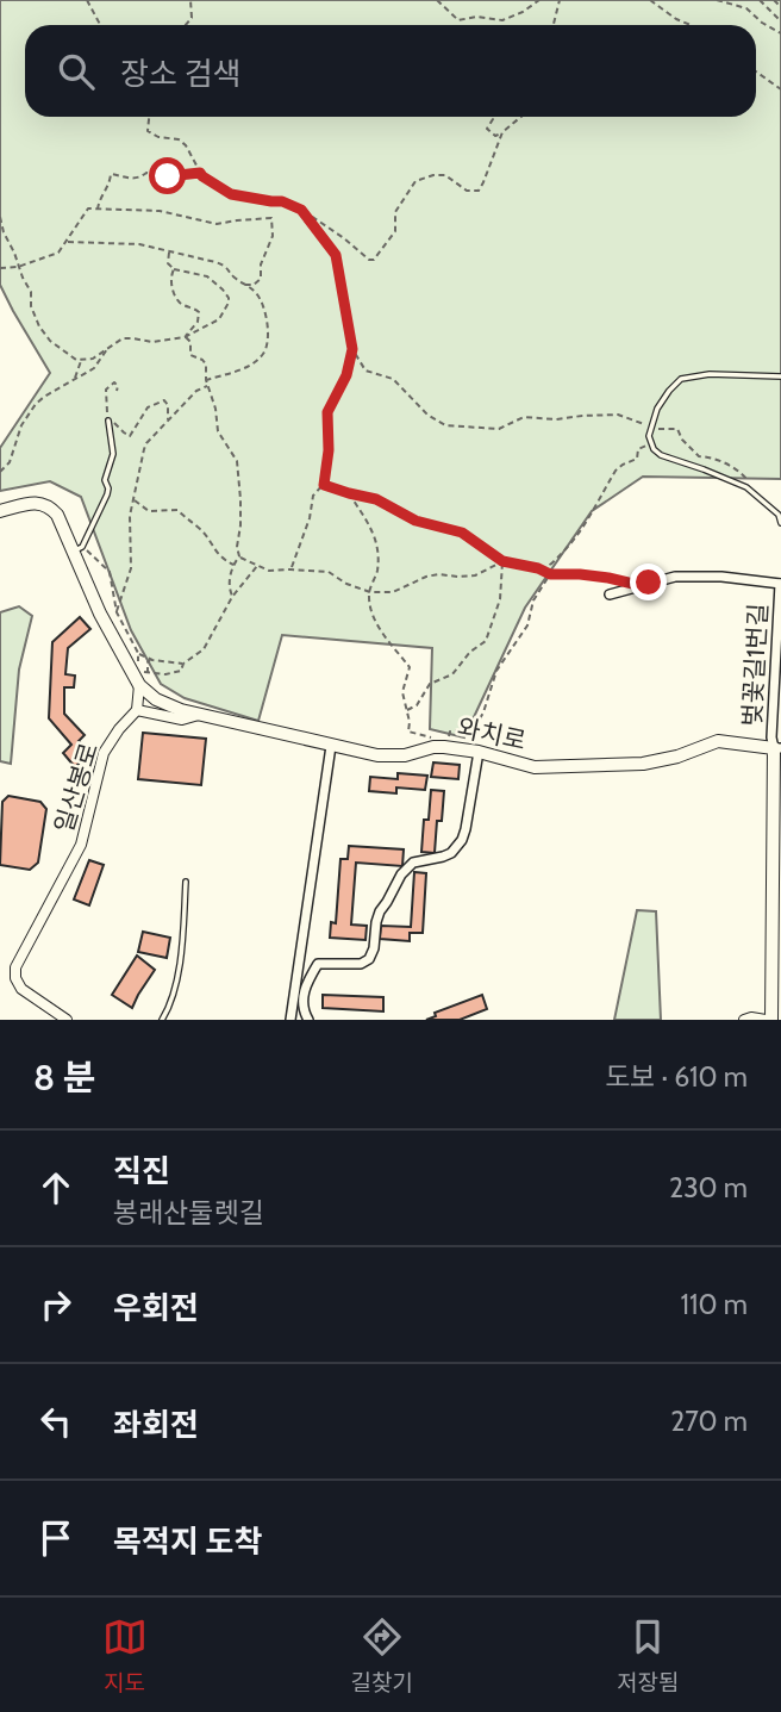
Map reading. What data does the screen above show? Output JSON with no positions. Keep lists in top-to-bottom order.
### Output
{
  "streets": {
    "main road": ["와치로"],
    "street": ["벚꽃길1번길", "일산봉로"]
  },
  "crossings": [
    ["벚꽃길1번길", "와치로"]
  ],
  "page": {
    "search": "장소 검색",
    "heading": ["8 분", "도보 · 610 m"],
    "list": [
      ["직진", "봉래산둘렛길", "230 m"],
      ["우회전", "110 m"],
      ["좌회전", "270 m"],
      "목적지 도착"
    ],
    "nav": ["지도", "길찾기", "저장됨"]
  }
}
